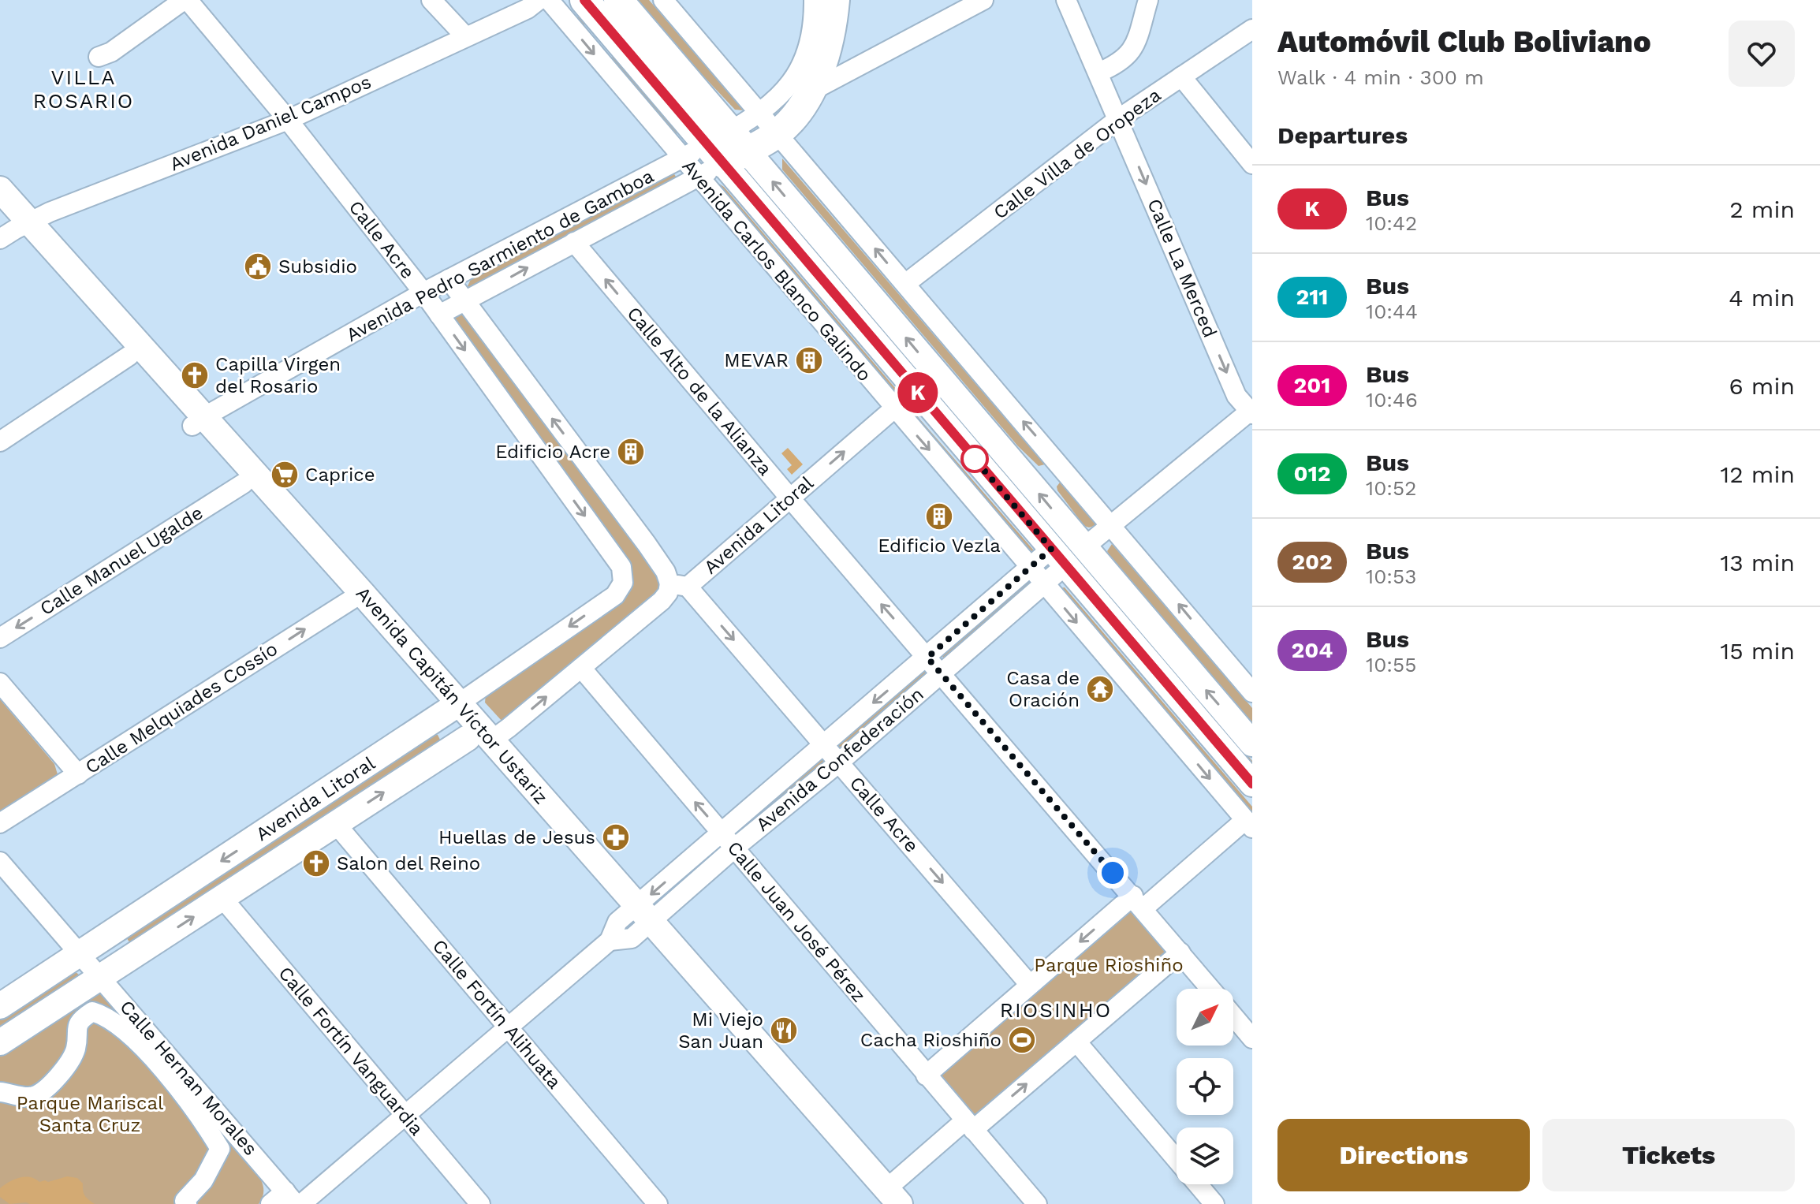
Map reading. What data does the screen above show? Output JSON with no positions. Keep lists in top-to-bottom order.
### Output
{
  "streets": {
    "highway": ["Avenida Pedro Sarmiento de Gamboa", "Avenida Carlos Blanco Galindo"],
    "main road": ["Avenida Litoral", "Avenida Capitán Víctor Ustariz"],
    "street": [
      "Avenida Daniel Campos",
      "Calle Villa de Oropeza",
      "Calle Acre",
      "Calle La Merced",
      "Calle Alto de la Alianza",
      "Calle Manuel Ugalde",
      "Calle Melquiades Cossío",
      "Avenida Confederación",
      "Calle Juan José Pérez",
      "Calle Fortín Alihuata",
      "Calle Fortín Vanguardia",
      "Calle Hernan Morales"
    ]
  },
  "crossings": [
    ["Avenida Daniel Campos", "Calle Acre"],
    ["Avenida Daniel Campos", "Avenida Capitán Víctor Ustariz"],
    ["Calle Villa de Oropeza", "Calle La Merced"],
    ["Calle Acre", "Avenida Pedro Sarmiento de Gamboa"],
    ["Calle Acre", "Avenida Litoral"],
    ["Calle Acre", "Avenida Confederación"],
    ["Avenida Pedro Sarmiento de Gamboa", "Avenida Carlos Blanco Galindo"],
    ["Avenida Pedro Sarmiento de Gamboa", "Calle Alto de la Alianza"],
    ["Avenida Pedro Sarmiento de Gamboa", "Avenida Capitán Víctor Ustariz"],
    ["Avenida Carlos Blanco Galindo", "Avenida Litoral"],
    ["Avenida Carlos Blanco Galindo", "Avenida Confederación"],
    ["Calle Alto de la Alianza", "Avenida Litoral"],
    ["Calle Alto de la Alianza", "Avenida Confederación"],
    ["Avenida Litoral", "Avenida Capitán Víctor Ustariz"],
    ["Avenida Litoral", "Calle Juan José Pérez"],
    ["Avenida Litoral", "Calle Fortín Alihuata"],
    ["Avenida Litoral", "Calle Fortín Vanguardia"],
    ["Avenida Litoral", "Calle Hernan Morales"],
    ["Calle Manuel Ugalde", "Avenida Capitán Víctor Ustariz"],
    ["Avenida Capitán Víctor Ustariz", "Calle Melquiades Cossío"],
    ["Avenida Capitán Víctor Ustariz", "Avenida Confederación"],
    ["Avenida Confederación", "Calle Juan José Pérez"],
    ["Avenida Confederación", "Calle Fortín Alihuata"],
    ["Avenida Confederación", "Calle Fortín Vanguardia"]
  ],
  "one_way": ["Calle Alto de la Alianza", "Calle Melquiades Cossío"],
  "districts": ["VILLA ROSARIO", "RIOSINHO"],
  "parks": ["Parque Rioshiño", "Parque Mariscal Santa Cruz"],
  "places": {
    "public building": ["Subsidio"],
    "building": ["MEVAR", "Edificio Acre", "Edificio Vezla"],
    "church": ["Capilla Virgen del Rosario", "Salon del Reino"],
    "supermarket": ["Caprice"],
    "temple": ["Casa de Oración"],
    "pharmacy": ["Huellas de Jesus"],
    "restaurant": ["Mi Viejo San Juan"],
    "sports": ["Cacha Rioshiño"]
  },
  "lines": ["bus line K"],
  "north": "top right",
  "page": {
    "on_map": "K",
    "heading": [
      ["Automóvil Club Boliviano", "Walk · 4 min · 300 m"],
      "Departures"
    ],
    "list": [
      {
        "mark": "K",
        "name": "Bus",
        "note": "10:42",
        "value": "2 min"
      },
      {
        "mark": "211",
        "name": "Bus",
        "note": "10:44",
        "value": "4 min"
      },
      {
        "mark": "201",
        "name": "Bus",
        "note": "10:46",
        "value": "6 min"
      },
      {
        "mark": "012",
        "name": "Bus",
        "note": "10:52",
        "value": "12 min"
      },
      {
        "mark": "202",
        "name": "Bus",
        "note": "10:53",
        "value": "13 min"
      },
      {
        "mark": "204",
        "name": "Bus",
        "note": "10:55",
        "value": "15 min"
      }
    ],
    "buttons": ["Directions", "Tickets"]
  }
}
